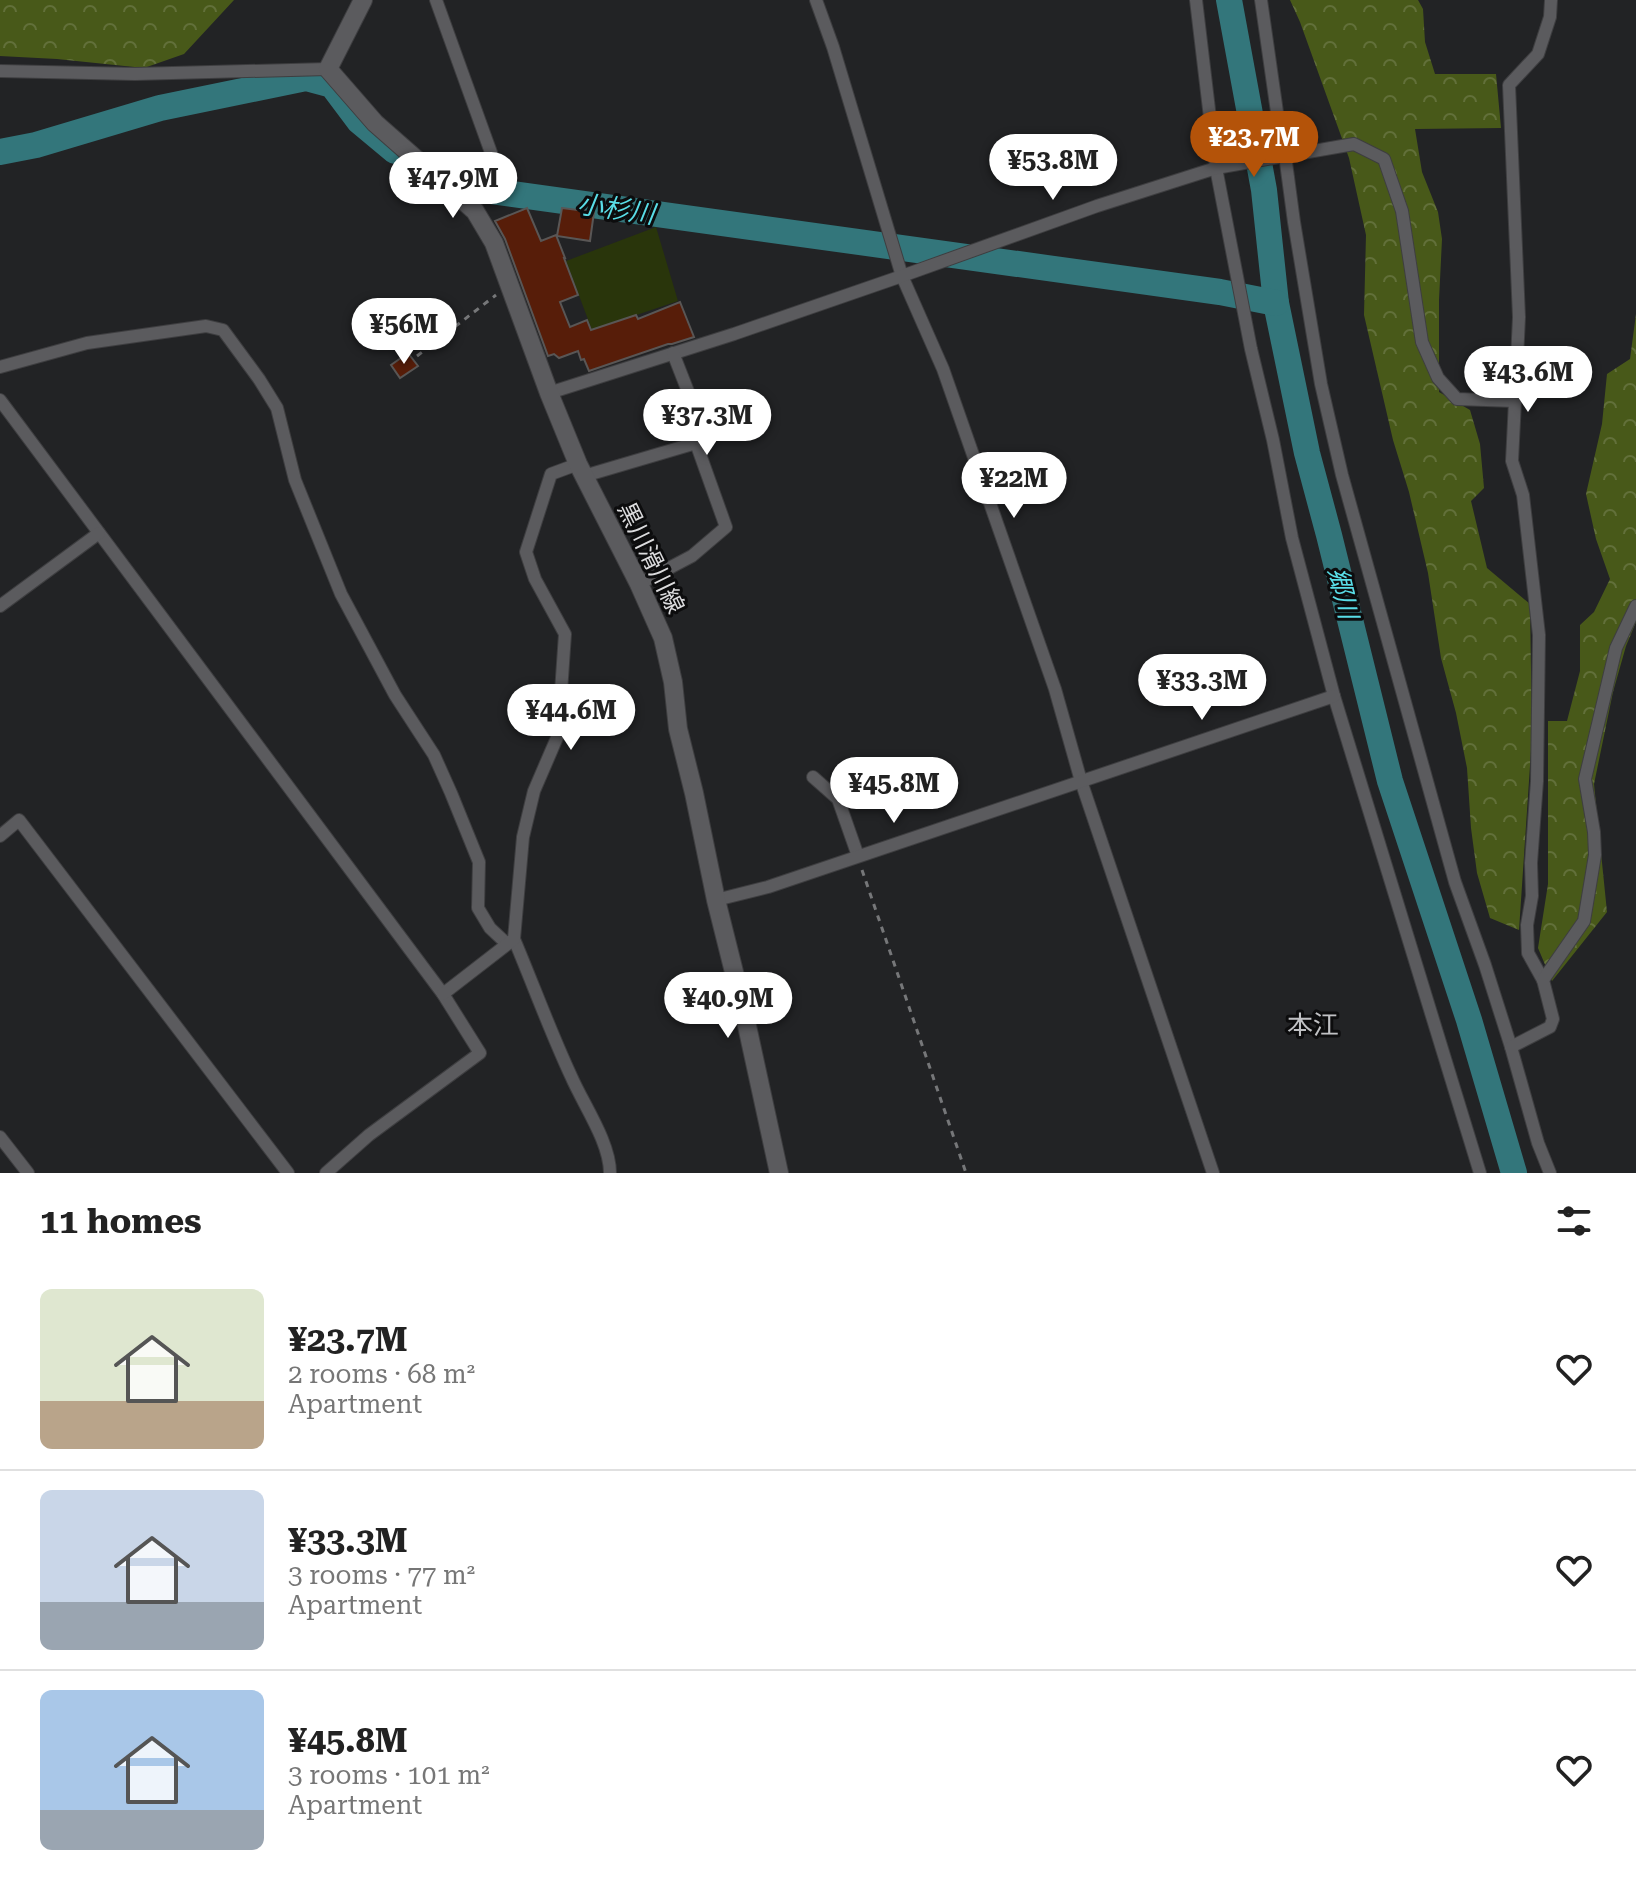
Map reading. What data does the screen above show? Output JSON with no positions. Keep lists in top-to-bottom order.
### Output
{
  "streets": {
    "main road": ["黒川滑川線"]
  },
  "districts": ["本江"],
  "water": ["小杉川", "郷川"],
  "page": {
    "price": [
      "¥23.7M",
      "¥53.8M",
      "¥47.9M",
      "¥56M",
      "¥43.6M",
      "¥37.3M",
      "¥22M",
      "¥33.3M",
      "¥44.6M",
      "¥45.8M",
      "¥40.9M"
    ],
    "heading": "11 homes",
    "list": [
      {
        "name": "¥23.7M",
        "note": "2 rooms · 68 m² · Apartment"
      },
      {
        "name": "¥33.3M",
        "note": "3 rooms · 77 m² · Apartment"
      },
      {
        "name": "¥45.8M",
        "note": "3 rooms · 101 m² · Apartment"
      }
    ]
  }
}
